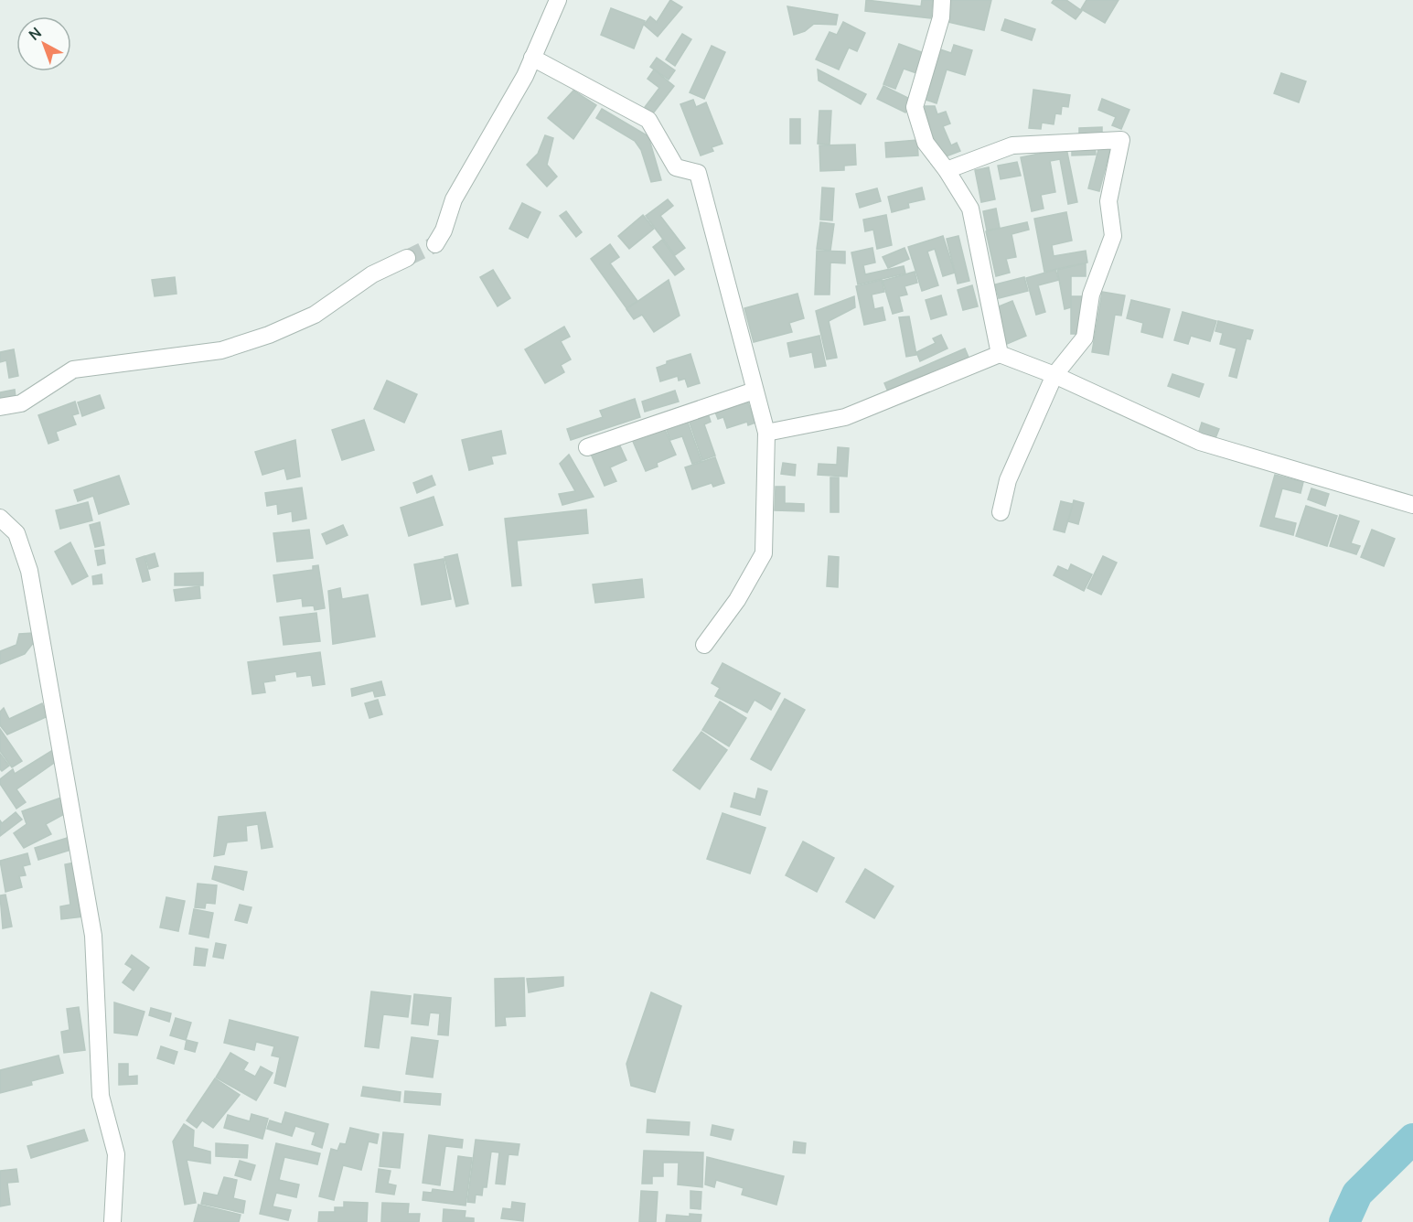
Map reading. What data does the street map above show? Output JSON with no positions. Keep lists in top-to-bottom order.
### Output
{
  "north": "top left"
}
